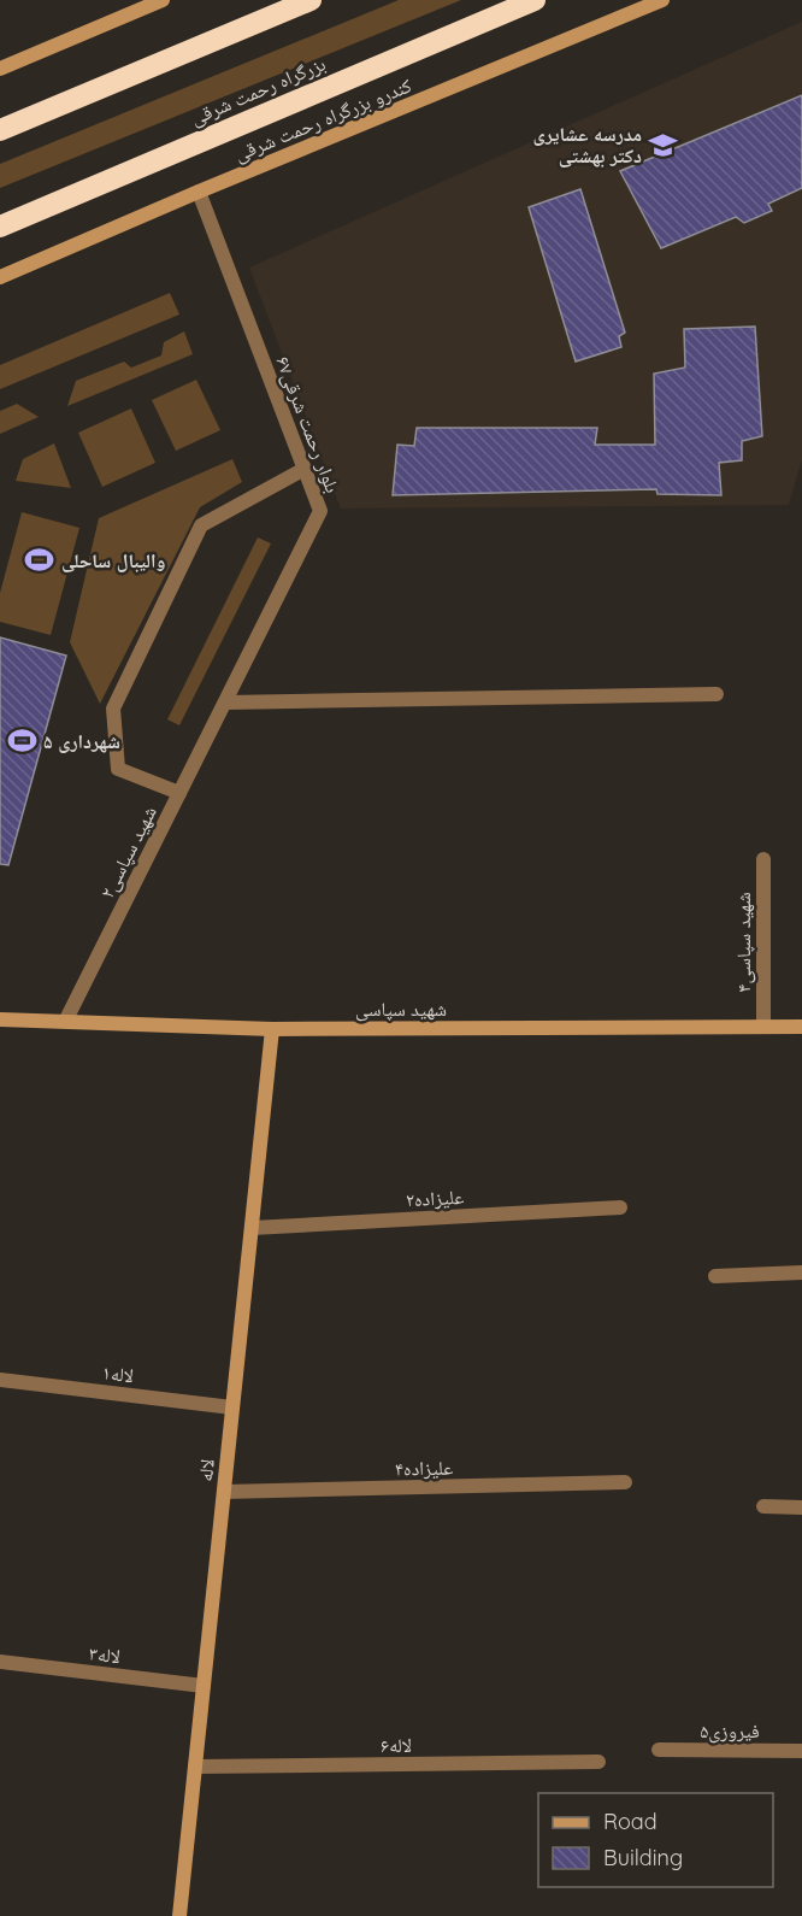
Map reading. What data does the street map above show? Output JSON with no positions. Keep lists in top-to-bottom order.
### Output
{
  "streets": {
    "highway": ["بزرگراه رحمت شرقی"],
    "street": [
      "کندرو بزرگراه رحمت شرقی",
      "بلوار رحمت شرقی۶۷",
      "شهید سپاسی۲",
      "شهید سپاسی۴",
      "شهید سپاسی",
      "علیزاده۲",
      "۱لاله",
      "علیزاده۴",
      "لاله",
      "۳لاله",
      "فیروزی۵",
      "۶لاله"
    ]
  },
  "crossings": [
    ["کندرو بزرگراه رحمت شرقی", "بلوار رحمت شرقی۶۷"],
    ["بلوار رحمت شرقی۶۷", "شهید سپاسی۲"],
    ["شهید سپاسی۲", "شهید سپاسی"],
    ["شهید سپاسی۴", "شهید سپاسی"],
    ["شهید سپاسی", "لاله"],
    ["علیزاده۲", "لاله"],
    ["۱لاله", "لاله"],
    ["علیزاده۴", "لاله"],
    ["لاله", "۳لاله"],
    ["لاله", "۶لاله"]
  ],
  "places": {
    "school or university": ["مدرسه عشایری دکتر بهشتی"],
    "sports": ["والیبال ساحلی", "شهرداری ۵"]
  },
  "legend": ["Road", "Building"]
}
